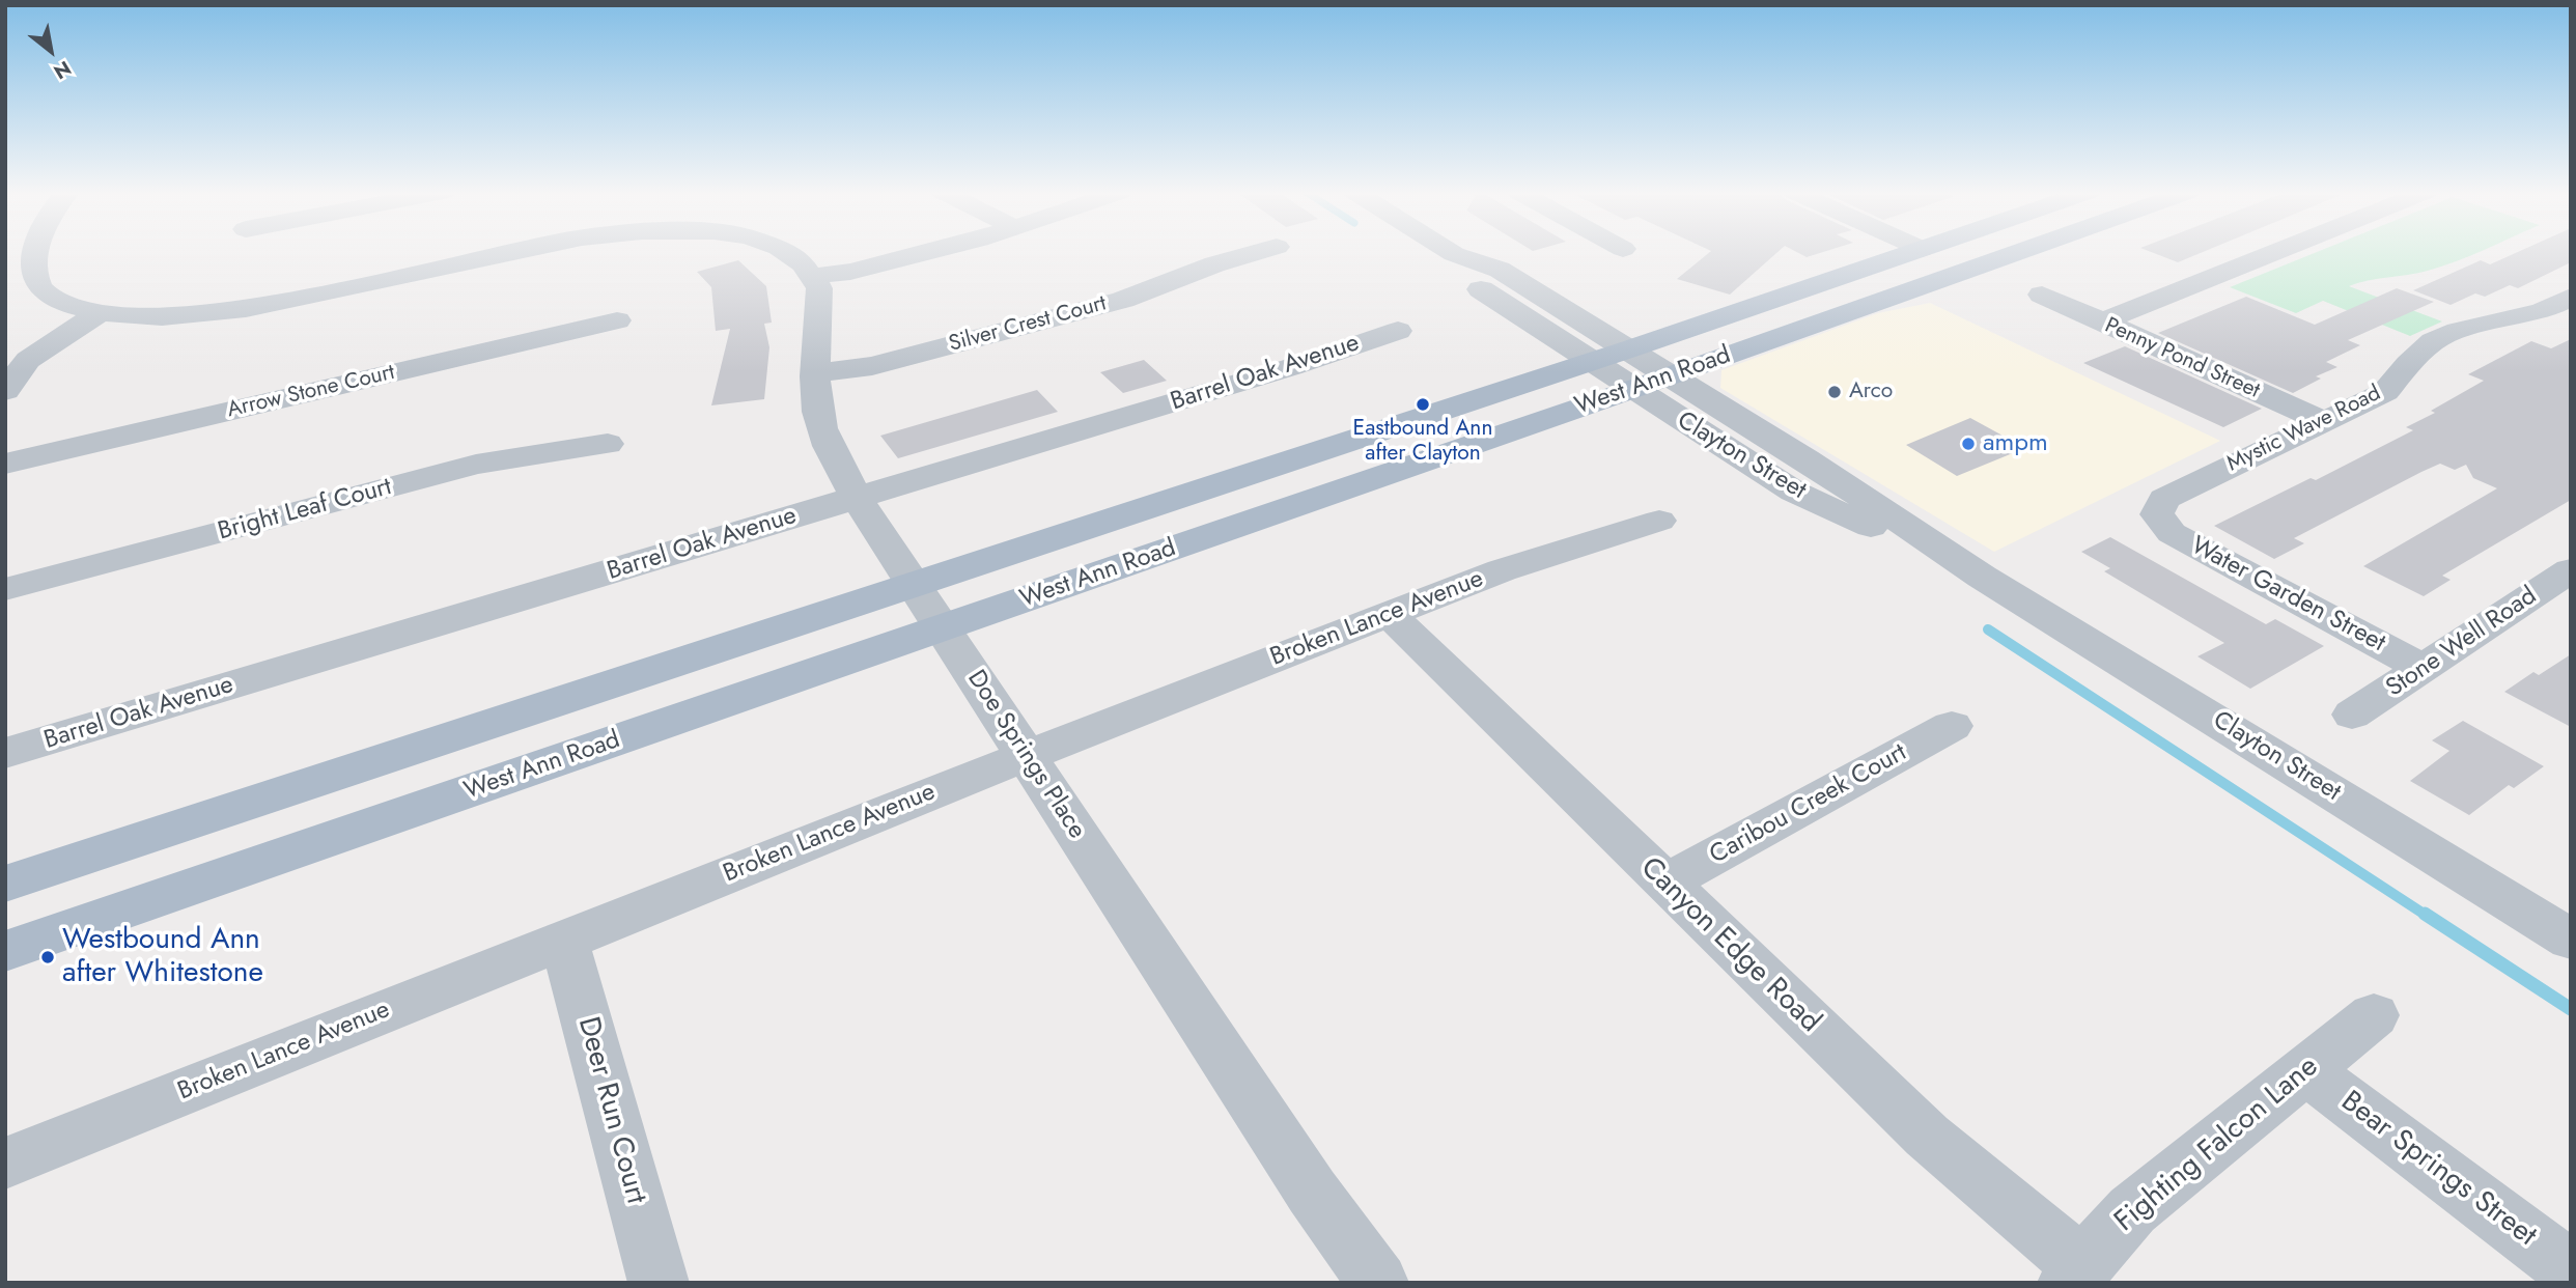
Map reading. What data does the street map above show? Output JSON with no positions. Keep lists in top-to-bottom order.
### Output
{
  "streets": {
    "main road": ["West Ann Road"],
    "street": [
      "Silver Crest Court",
      "Penny Pond Street",
      "Barrel Oak Avenue",
      "Arrow Stone Court",
      "Mystic Wave Road",
      "Clayton Street",
      "Bright Leaf Court",
      "Water Garden Street",
      "Broken Lance Avenue",
      "Stone Well Road",
      "Doe Springs Place",
      "Caribou Creek Court",
      "Canyon Edge Road",
      "Deer Run Court",
      "Fighting Falcon Lane",
      "Bear Springs Street"
    ]
  },
  "crossings": [
    ["Silver Crest Court", "Doe Springs Place"],
    ["Penny Pond Street", "Mystic Wave Road"],
    ["Barrel Oak Avenue", "Doe Springs Place"],
    ["West Ann Road", "Clayton Street"],
    ["West Ann Road", "Doe Springs Place"],
    ["Mystic Wave Road", "Water Garden Street"],
    ["Water Garden Street", "Stone Well Road"],
    ["Broken Lance Avenue", "Doe Springs Place"],
    ["Broken Lance Avenue", "Canyon Edge Road"],
    ["Broken Lance Avenue", "Deer Run Court"],
    ["Caribou Creek Court", "Canyon Edge Road"],
    ["Canyon Edge Road", "Fighting Falcon Lane"],
    ["Fighting Falcon Lane", "Bear Springs Street"]
  ],
  "places": [
    "Arco",
    "Eastbound Ann after Clayton",
    "ampm",
    "Westbound Ann after Whitestone"
  ],
  "north": "bottom right"
}
